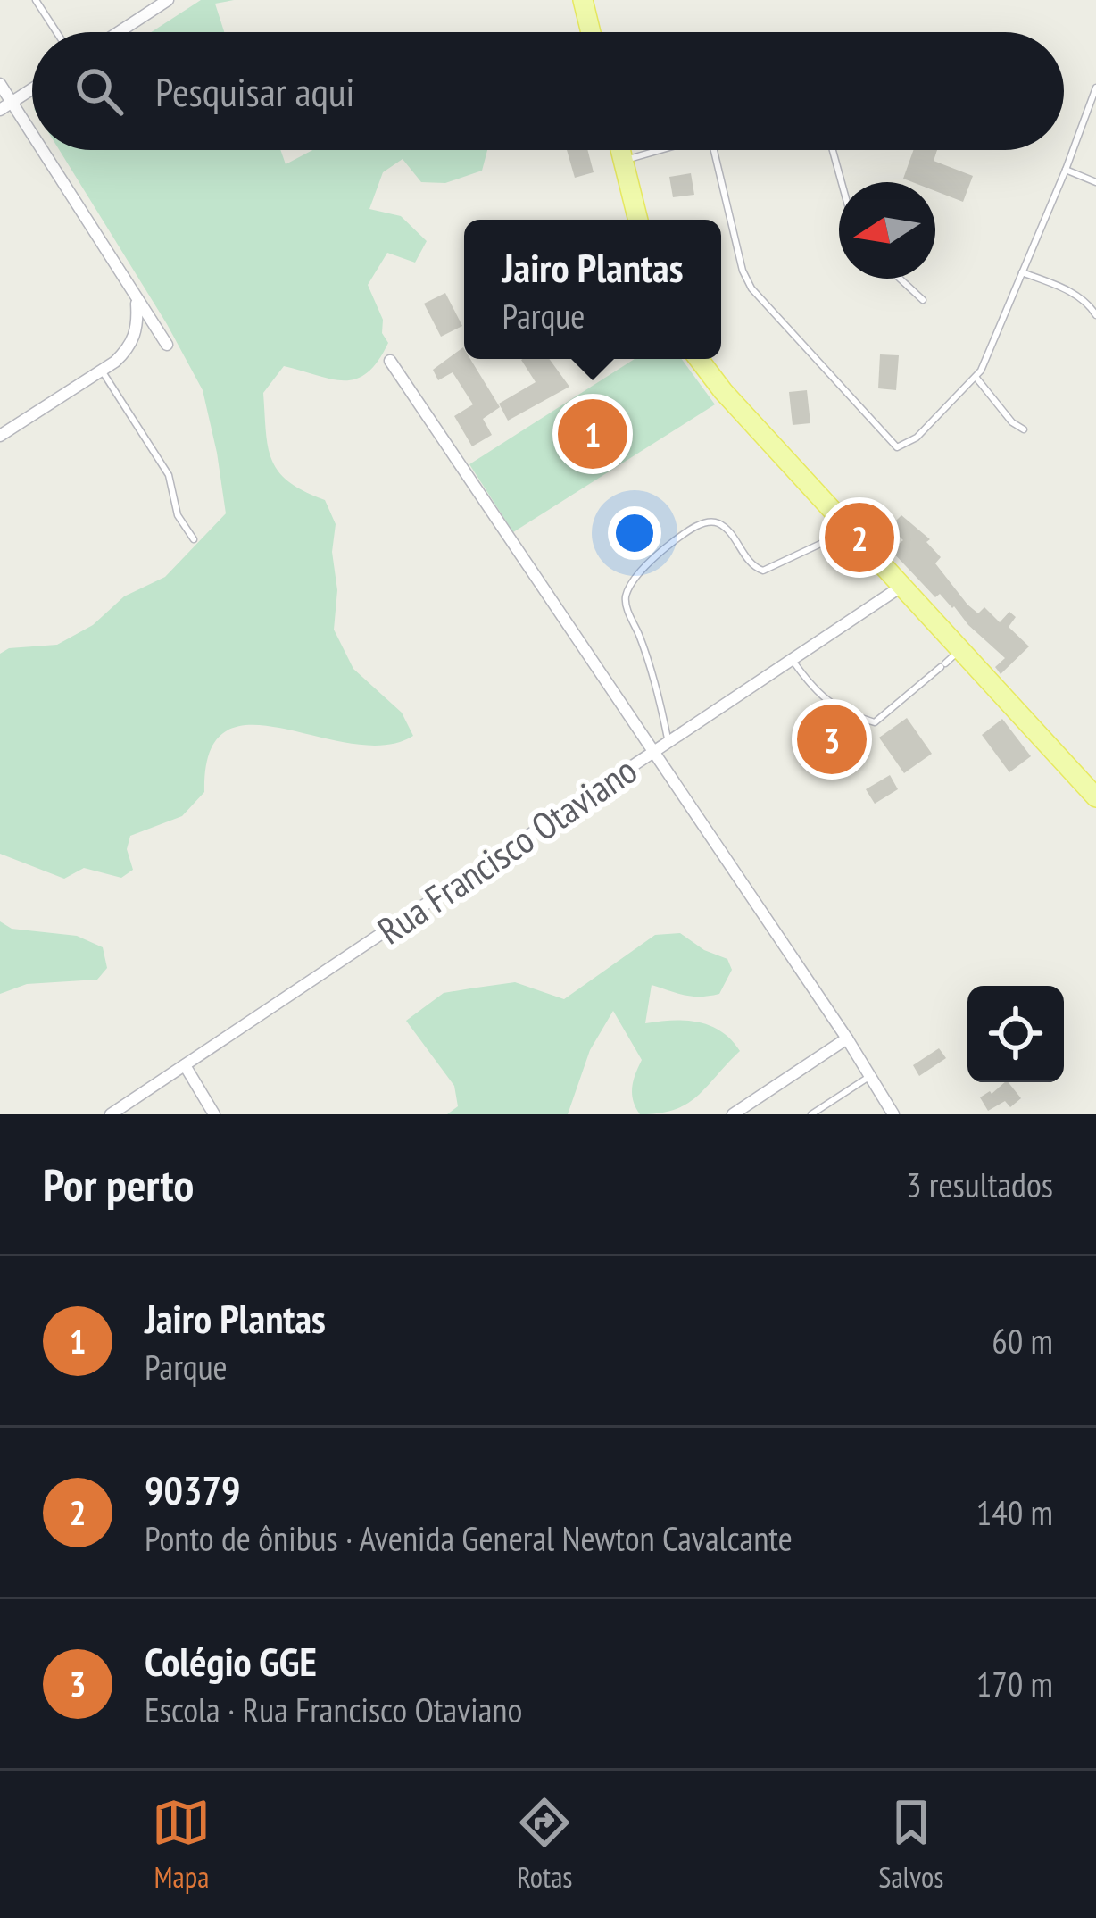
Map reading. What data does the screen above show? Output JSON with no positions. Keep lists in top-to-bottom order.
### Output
{
  "streets": {
    "street": ["Rua Francisco Otaviano"]
  },
  "north": "left",
  "page": {
    "search": "Pesquisar aqui",
    "popup": ["Jairo Plantas", "Parque"],
    "pins": ["1", "2", "3"],
    "heading": ["Por perto", "3 resultados"],
    "list": [
      {
        "mark": "1",
        "name": "Jairo Plantas",
        "note": "Parque",
        "value": "60 m"
      },
      {
        "mark": "2",
        "name": "90379",
        "note": "Ponto de ônibus · Avenida General Newton Cavalcante",
        "value": "140 m"
      },
      {
        "mark": "3",
        "name": "Colégio GGE",
        "note": "Escola · Rua Francisco Otaviano",
        "value": "170 m"
      }
    ],
    "nav": ["Mapa", "Rotas", "Salvos"]
  }
}
